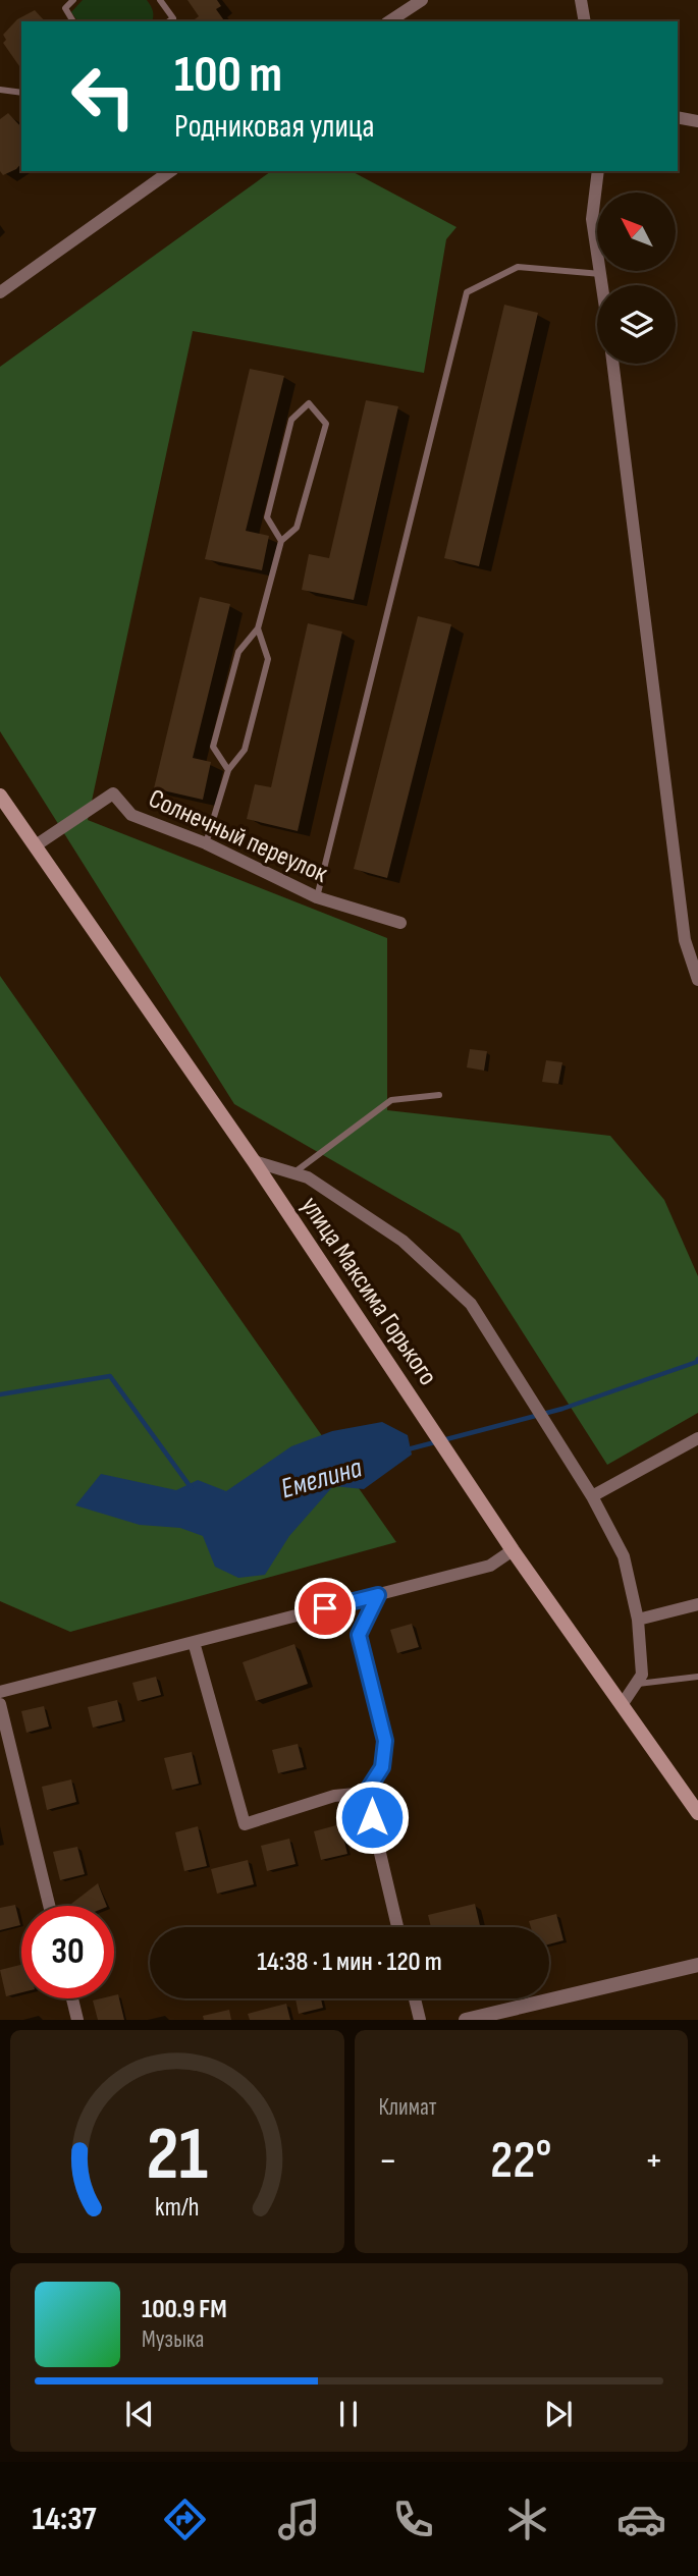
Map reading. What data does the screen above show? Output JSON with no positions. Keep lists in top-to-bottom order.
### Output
{
  "streets": {
    "main road": ["улица Максима Горького"],
    "street": ["Солнечный переулок"]
  },
  "crossings": [
    ["Солнечный переулок", "улица Максима Горького"]
  ],
  "water": ["Емелина"],
  "north": "top left",
  "page": {
    "turn": ["100 m", "Родниковая улица"],
    "limit": "30",
    "trip": "14:38 · 1 мин · 120 m",
    "tile": "Климат",
    "heat": ["−", "22°", "+"],
    "song": ["100.9 FM", "Музыка"],
    "tabs": "14:37",
    "gauge": ["21", "km/h"]
  }
}
